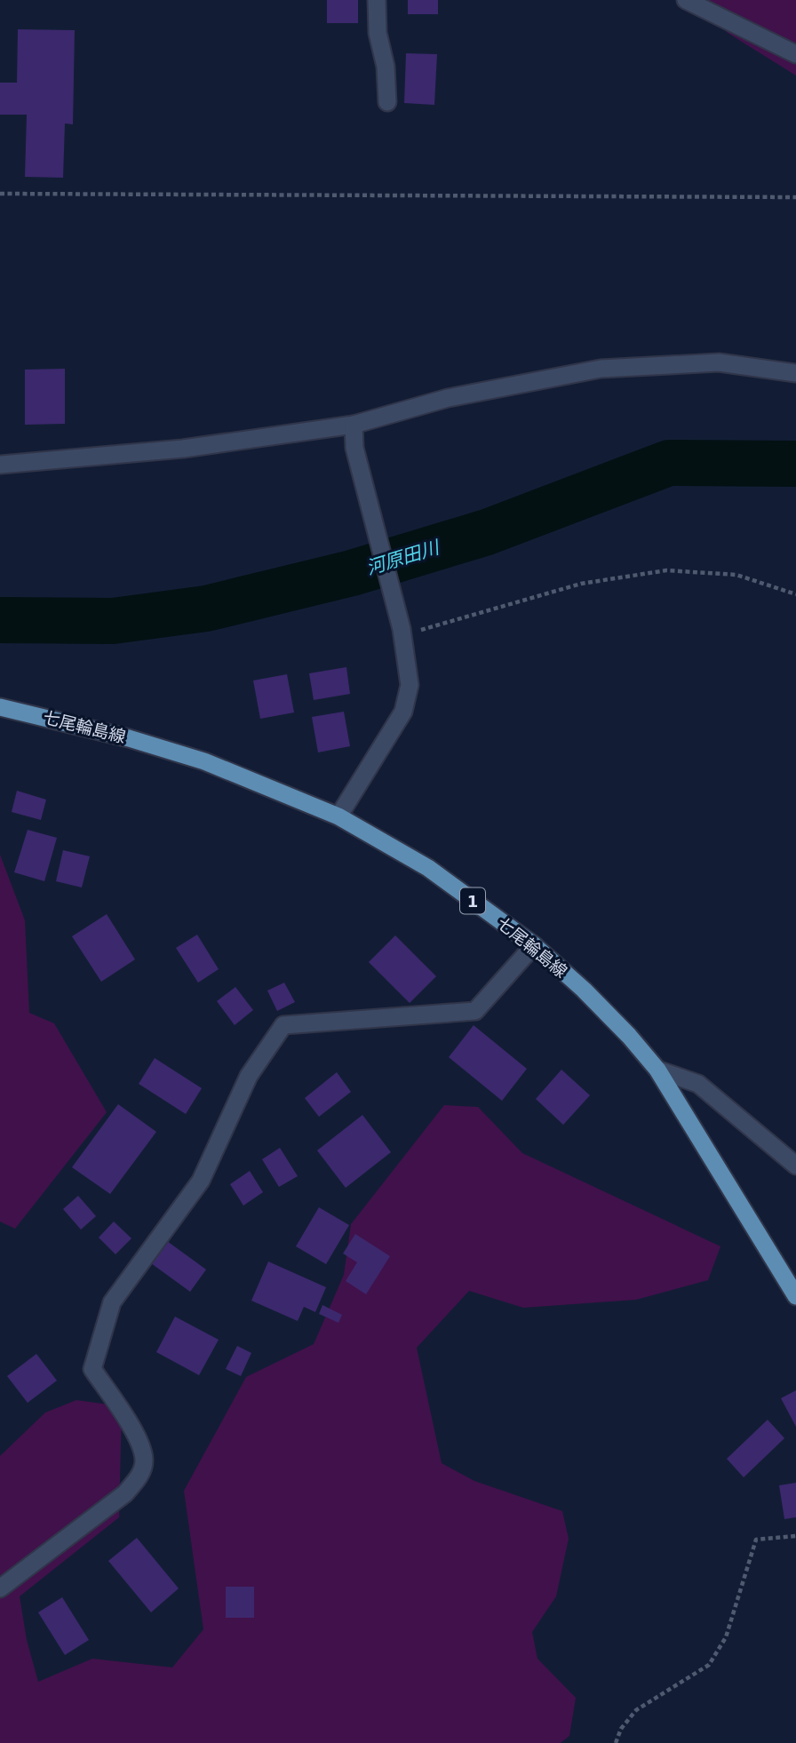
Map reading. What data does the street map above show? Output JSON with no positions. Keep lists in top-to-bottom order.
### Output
{
  "streets": {
    "main road": ["七尾輪島線", "1"]
  },
  "water": ["河原田川"]
}
